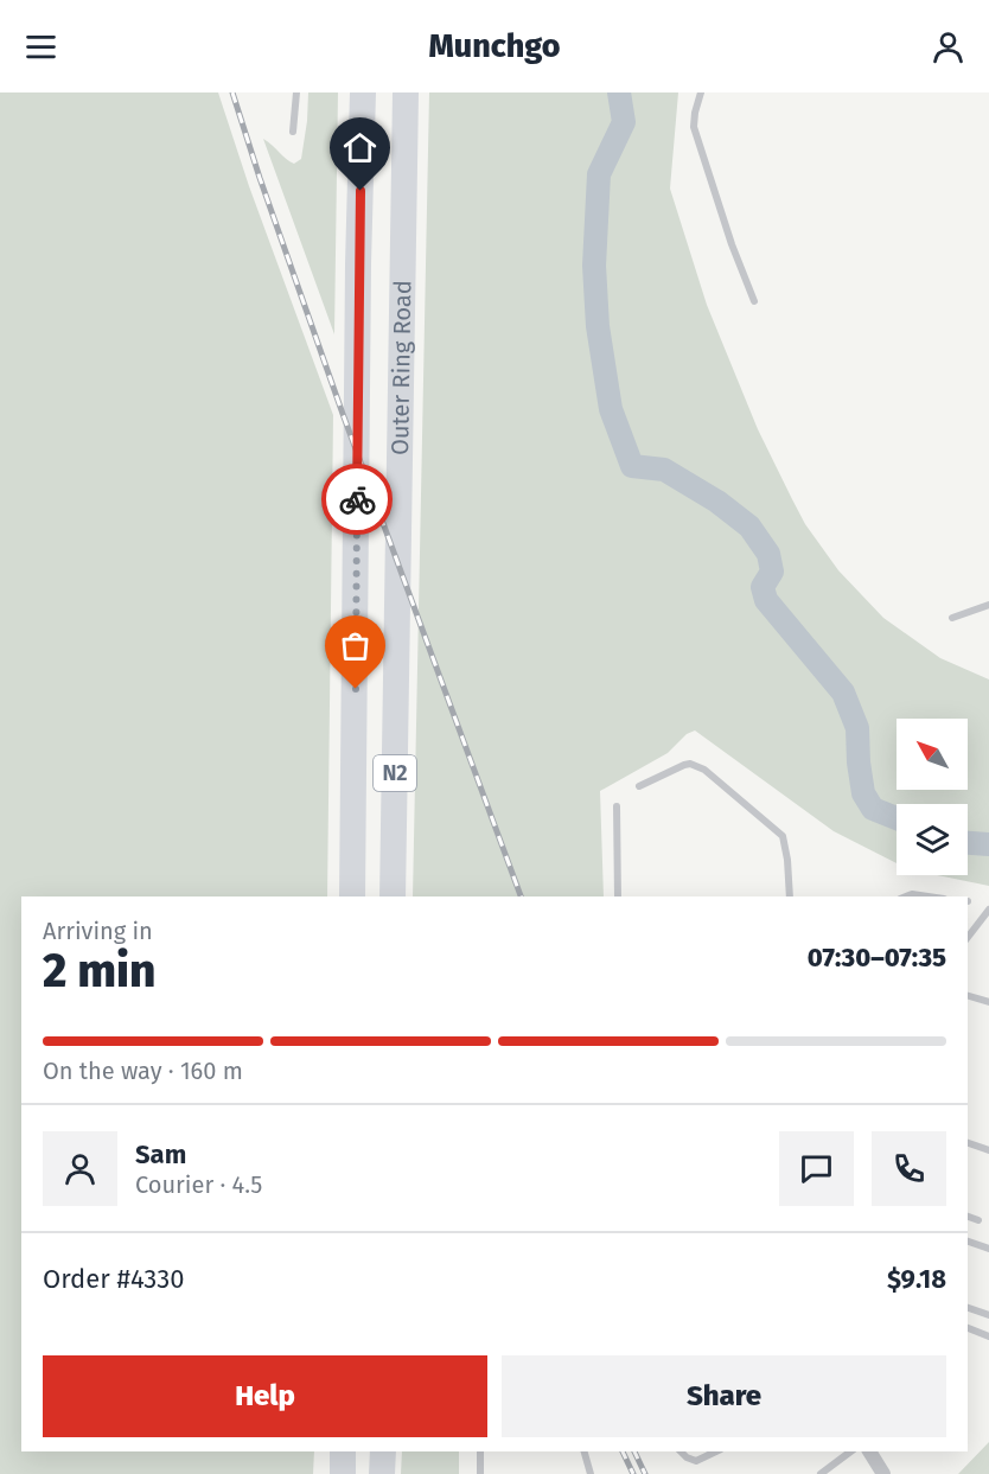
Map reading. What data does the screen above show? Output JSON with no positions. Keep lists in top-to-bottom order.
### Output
{
  "streets": {
    "highway": ["Outer Ring Road", "N2"]
  },
  "north": "top left",
  "page": {
    "header": "Munchgo",
    "heading": ["2 min", "Arriving in", "07:30–07:35"],
    "panel": [
      "Sam",
      "Courier · 4.5",
      "Order #4330",
      "$9.18"
    ],
    "bar": "On the way · 160 m",
    "buttons": ["Help", "Share"]
  }
}
